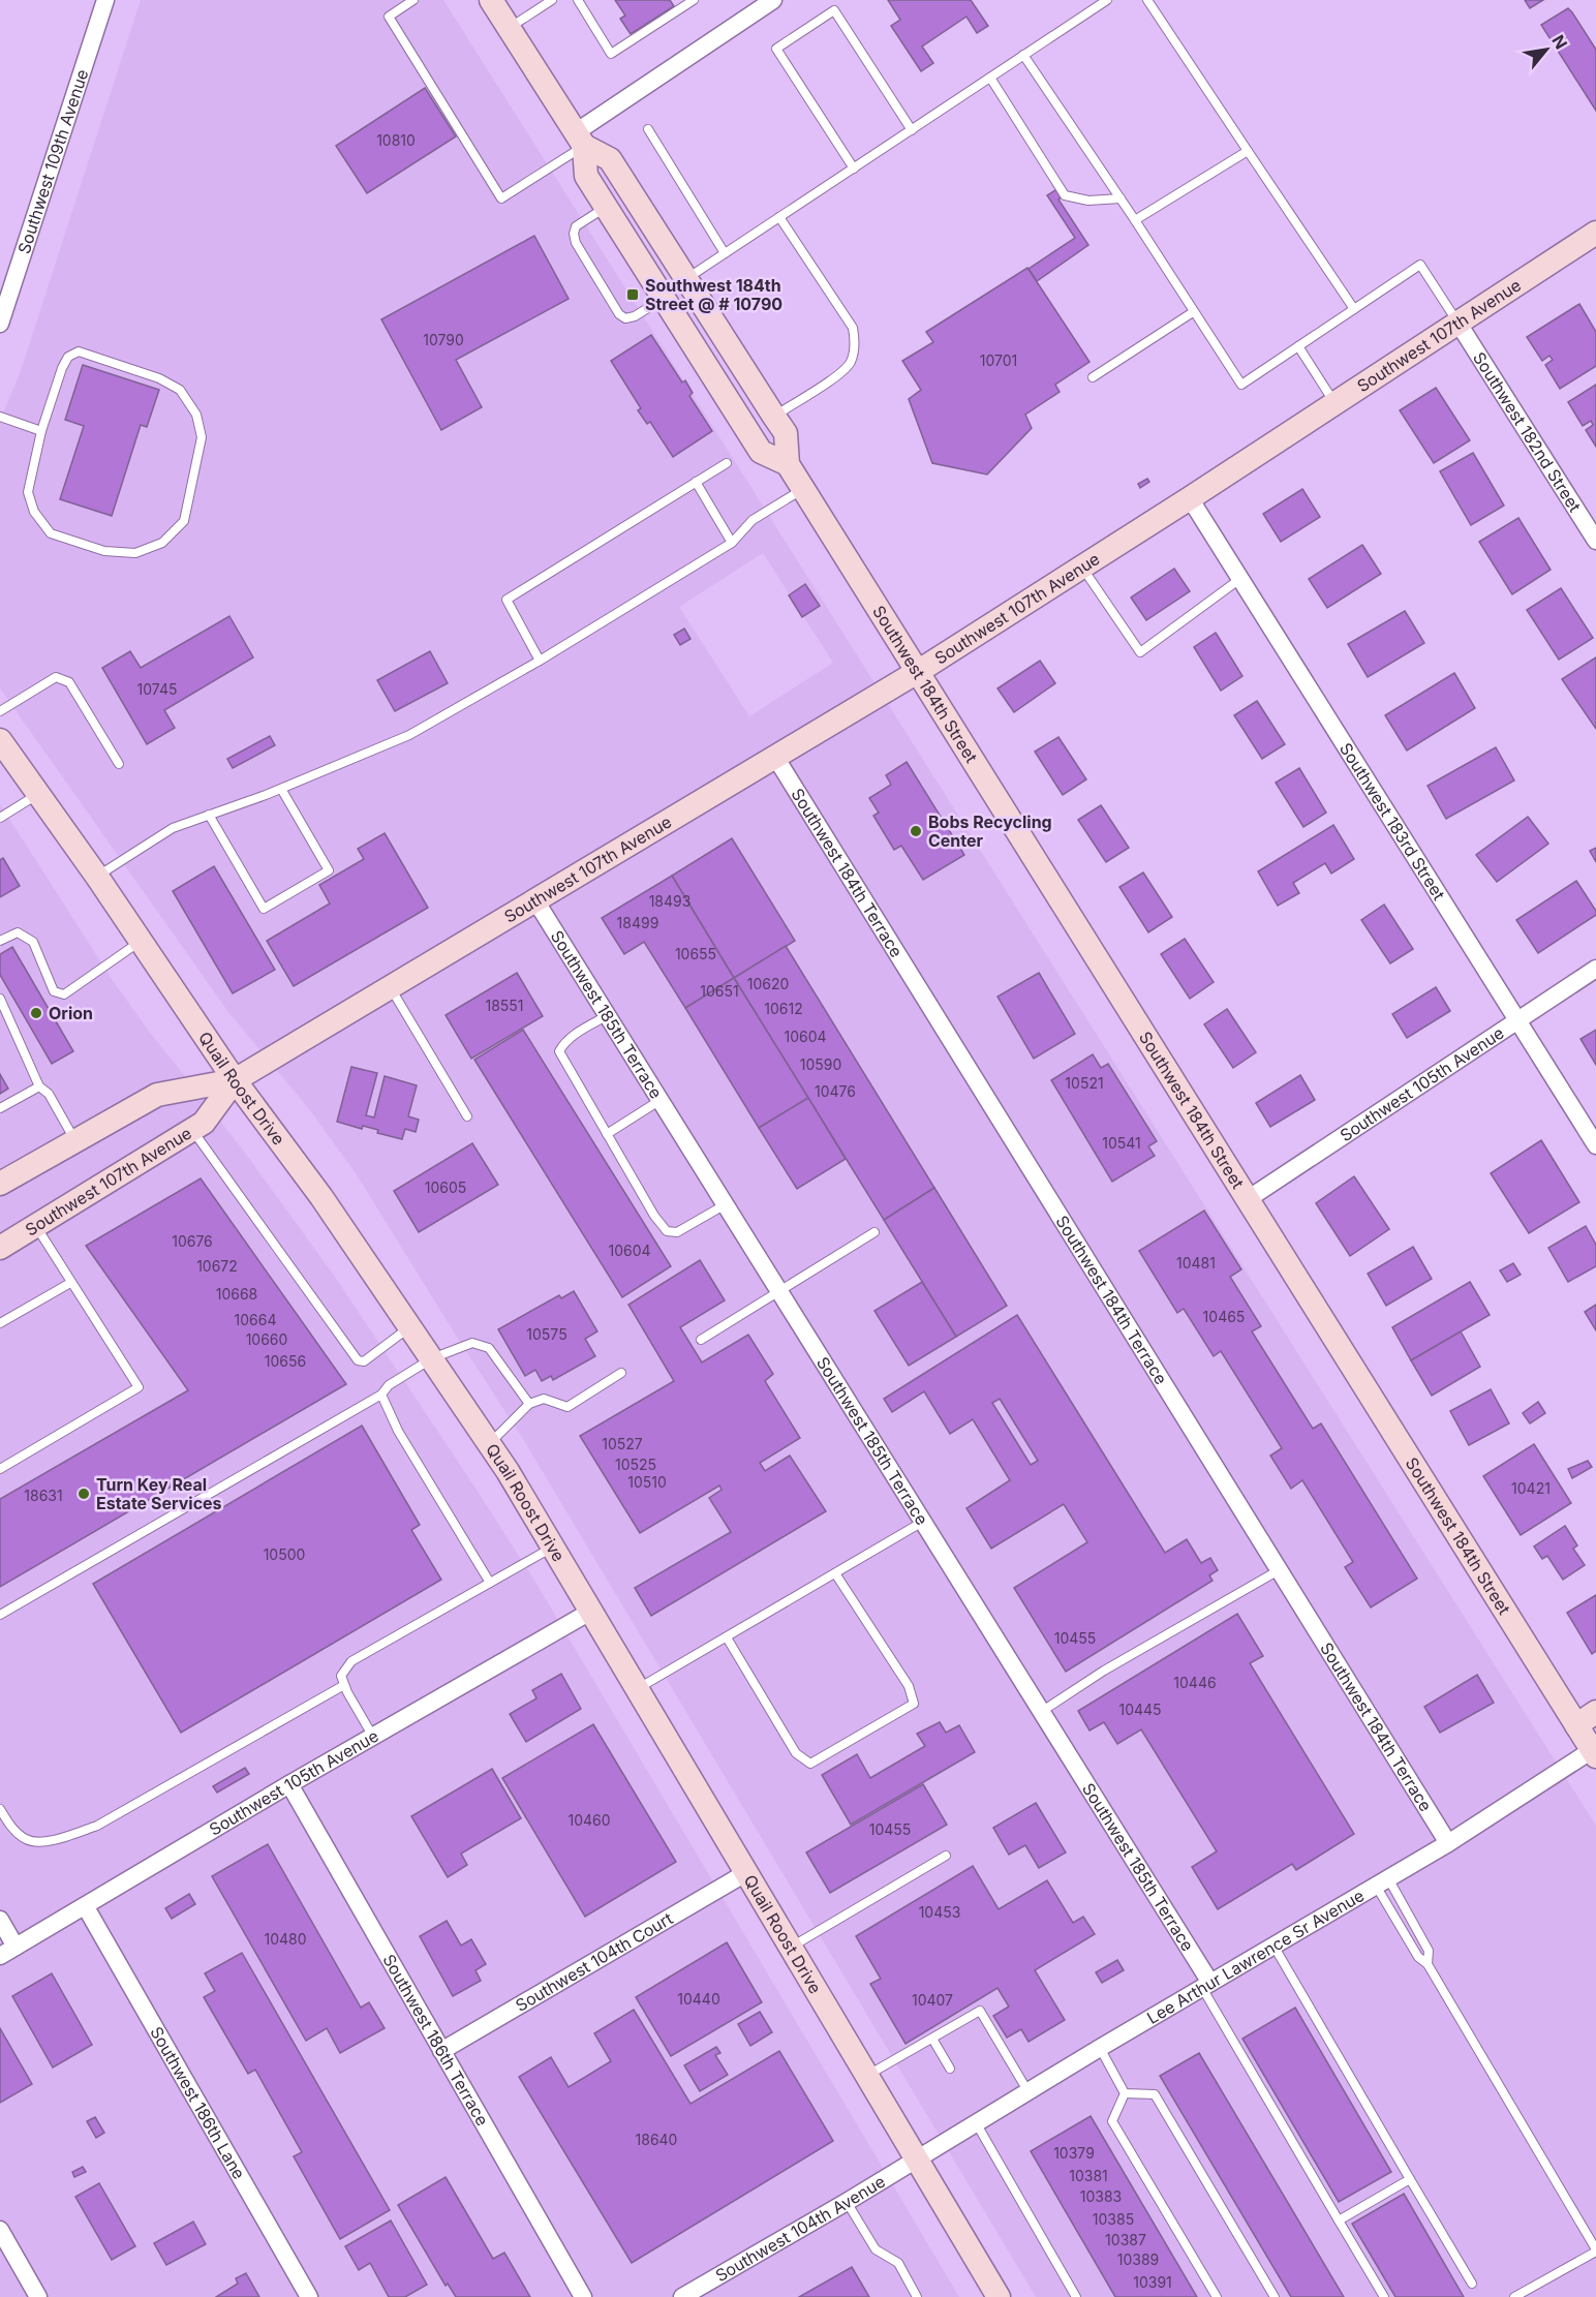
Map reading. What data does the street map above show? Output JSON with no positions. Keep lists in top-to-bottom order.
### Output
{
  "streets": {
    "main road": ["Southwest 107th Avenue", "Southwest 184th Street", "Quail Roost Drive"],
    "street": [
      "Southwest 109th Avenue",
      "Southwest 182nd Street",
      "Southwest 183rd Street",
      "Southwest 184th Terrace",
      "Southwest 185th Terrace",
      "Southwest 105th Avenue",
      "Lee Arthur Lawrence Sr Avenue",
      "Southwest 104th Court",
      "Southwest 186th Terrace",
      "Southwest 186th Lane",
      "Southwest 104th Avenue"
    ]
  },
  "crossings": [
    ["Southwest 107th Avenue", "Southwest 182nd Street"],
    ["Southwest 107th Avenue", "Southwest 184th Street"],
    ["Southwest 107th Avenue", "Southwest 183rd Street"],
    ["Southwest 107th Avenue", "Southwest 184th Terrace"],
    ["Southwest 107th Avenue", "Southwest 185th Terrace"],
    ["Southwest 107th Avenue", "Quail Roost Drive"],
    ["Southwest 184th Street", "Southwest 105th Avenue"],
    ["Southwest 184th Street", "Lee Arthur Lawrence Sr Avenue"],
    ["Southwest 183rd Street", "Southwest 105th Avenue"],
    ["Southwest 184th Terrace", "Lee Arthur Lawrence Sr Avenue"],
    ["Southwest 185th Terrace", "Lee Arthur Lawrence Sr Avenue"],
    ["Southwest 105th Avenue", "Quail Roost Drive"],
    ["Southwest 105th Avenue", "Southwest 186th Terrace"],
    ["Southwest 105th Avenue", "Southwest 186th Lane"],
    ["Quail Roost Drive", "Lee Arthur Lawrence Sr Avenue"],
    ["Quail Roost Drive", "Southwest 104th Court"],
    ["Quail Roost Drive", "Southwest 104th Avenue"],
    ["Lee Arthur Lawrence Sr Avenue", "Southwest 104th Avenue"],
    ["Southwest 104th Court", "Southwest 186th Terrace"]
  ],
  "places": {
    "transit": ["Southwest 184th Street @ # 10790"],
    "other": ["Bobs Recycling Center", "Orion", "Turn Key Real Estate Services"]
  },
  "house_numbers": [
    "10810",
    "10790",
    "10701",
    "10745",
    "18493",
    "18499",
    "10655",
    "10620",
    "10651",
    "18551",
    "10612",
    "10604",
    "10590",
    "10521",
    "10476",
    "10541",
    "10605",
    "10676",
    "10604",
    "10481",
    "10672",
    "10668",
    "10465",
    "10664",
    "10575",
    "10660",
    "10656",
    "10527",
    "10525",
    "10510",
    "10421",
    "18631",
    "10500",
    "10455",
    "10446",
    "10445",
    "10460",
    "10455",
    "10453",
    "10480",
    "10440",
    "10407",
    "18640",
    "10379",
    "10381",
    "10383",
    "10385",
    "10387",
    "10389",
    "10391"
  ],
  "north": "top right"
}
